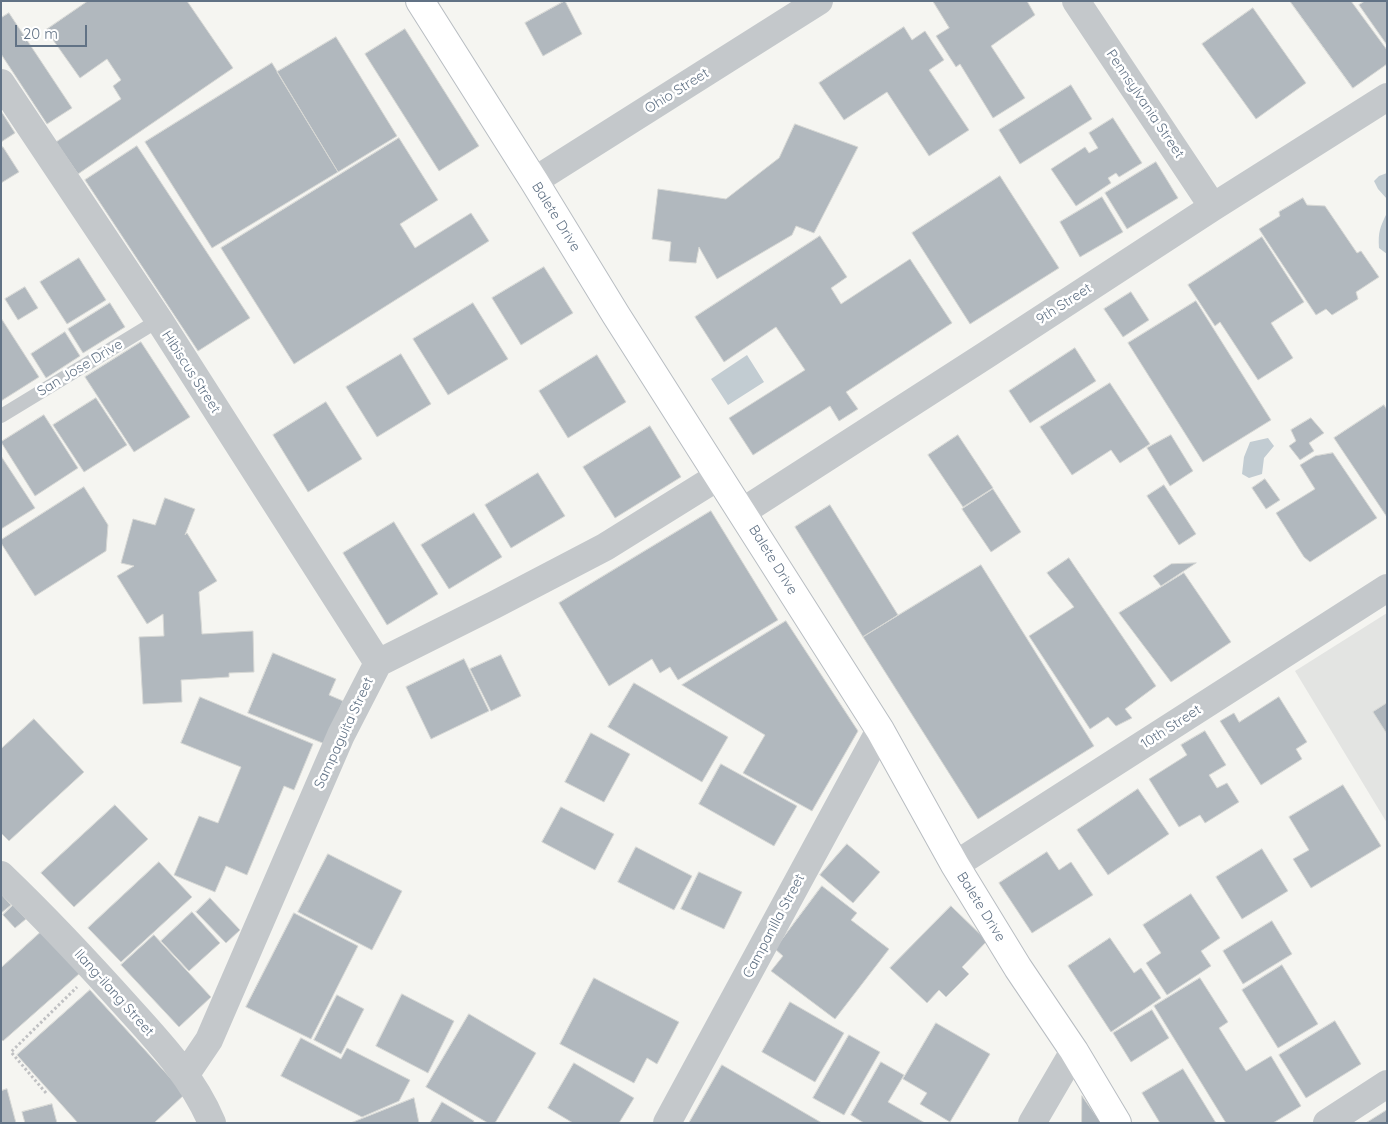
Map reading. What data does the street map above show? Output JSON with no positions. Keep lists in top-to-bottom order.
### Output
{
  "streets": {
    "street": [
      "Ohio Street",
      "Pennsylvania Street",
      "Balete Drive",
      "9th Street",
      "Hibiscus Street",
      "10th Street",
      "Sampaguita Street",
      "Campanilla Street",
      "Ilang-ilang Street"
    ],
    "lane": ["San Jose Drive"]
  },
  "crossings": [
    ["Ohio Street", "Balete Drive"],
    ["Pennsylvania Street", "9th Street"],
    ["Balete Drive", "9th Street"],
    ["Balete Drive", "10th Street"],
    ["Balete Drive", "Sampaguita Street"],
    ["Balete Drive", "Campanilla Street"],
    ["San Jose Drive", "Hibiscus Street"],
    ["Hibiscus Street", "Sampaguita Street"],
    ["Sampaguita Street", "Ilang-ilang Street"]
  ],
  "scale_bar": "20 m"
}
